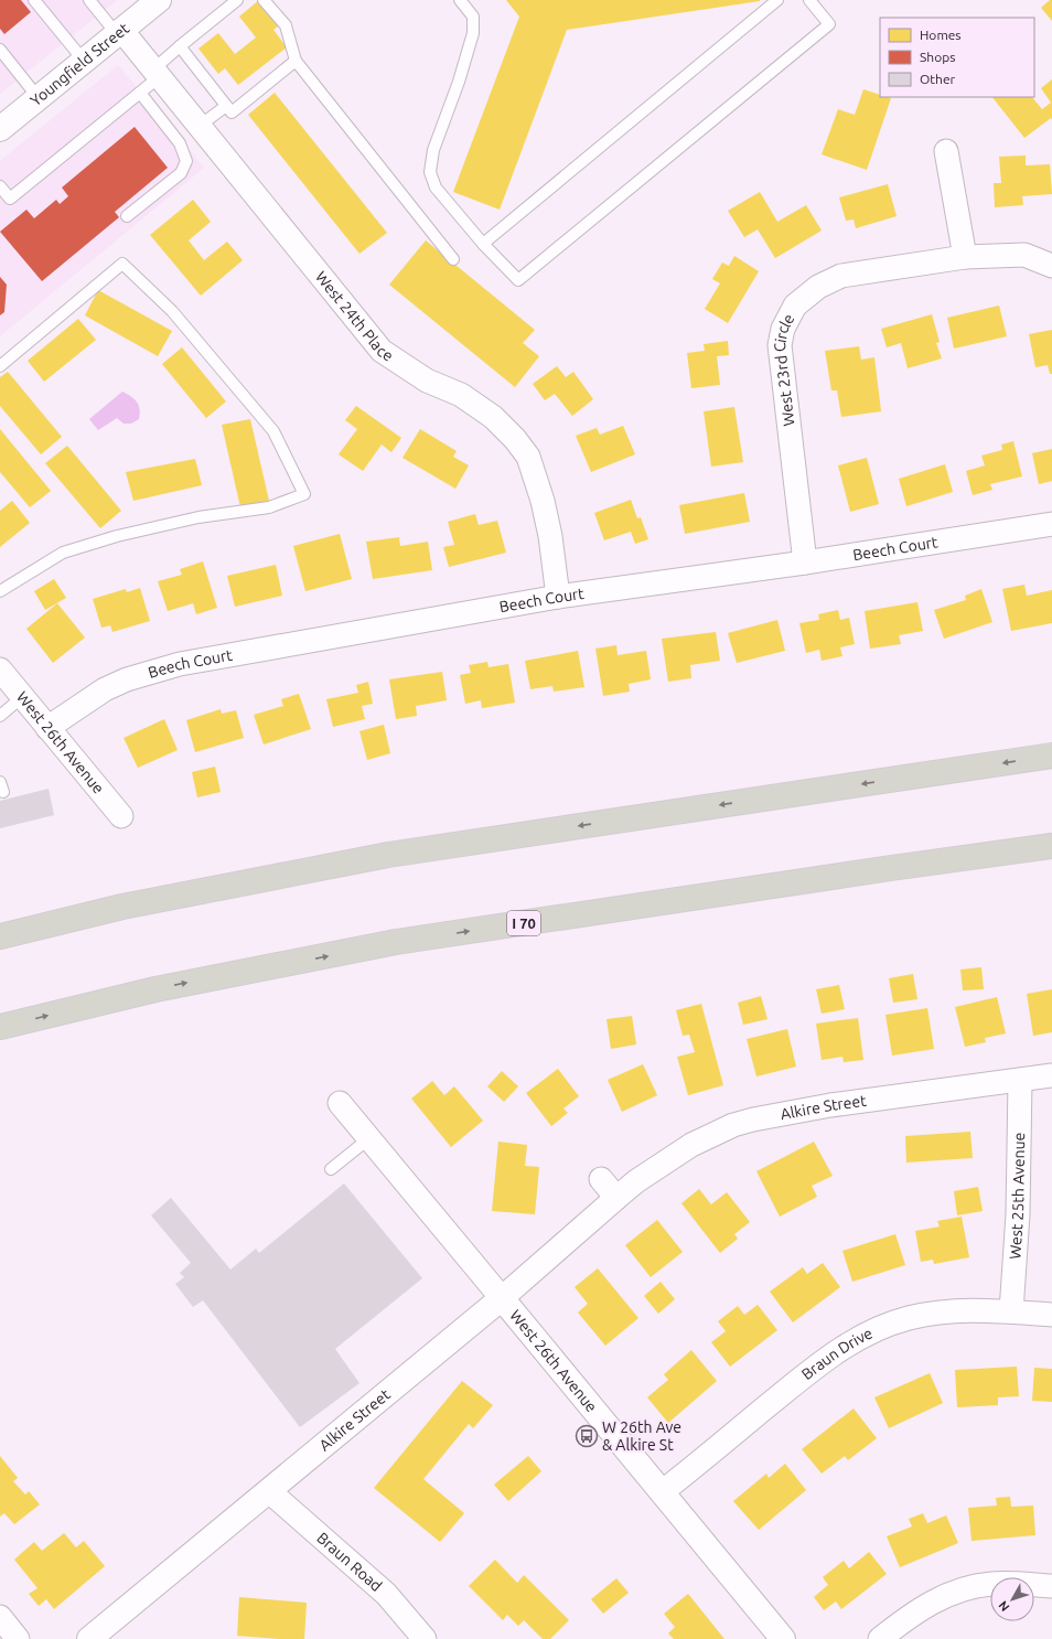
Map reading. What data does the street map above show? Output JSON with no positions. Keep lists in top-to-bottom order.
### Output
{
  "streets": {
    "highway": ["I 70"],
    "street": [
      "Youngfield Street",
      "West 24th Place",
      "West 23rd Circle",
      "Beech Court",
      "West 26th Avenue",
      "Alkire Street",
      "West 25th Avenue",
      "Braun Drive",
      "Braun Road"
    ]
  },
  "crossings": [
    ["Youngfield Street", "West 24th Place"],
    ["West 24th Place", "Beech Court"],
    ["West 23rd Circle", "Beech Court"],
    ["Beech Court", "West 26th Avenue"],
    ["West 26th Avenue", "Alkire Street"],
    ["West 26th Avenue", "Braun Drive"],
    ["Alkire Street", "West 25th Avenue"],
    ["Alkire Street", "Braun Road"],
    ["West 25th Avenue", "Braun Drive"]
  ],
  "places": {
    "bus stop": ["W 26th Ave & Alkire St"]
  },
  "legend": ["Homes", "Shops", "Other"],
  "north": "bottom left"
}
